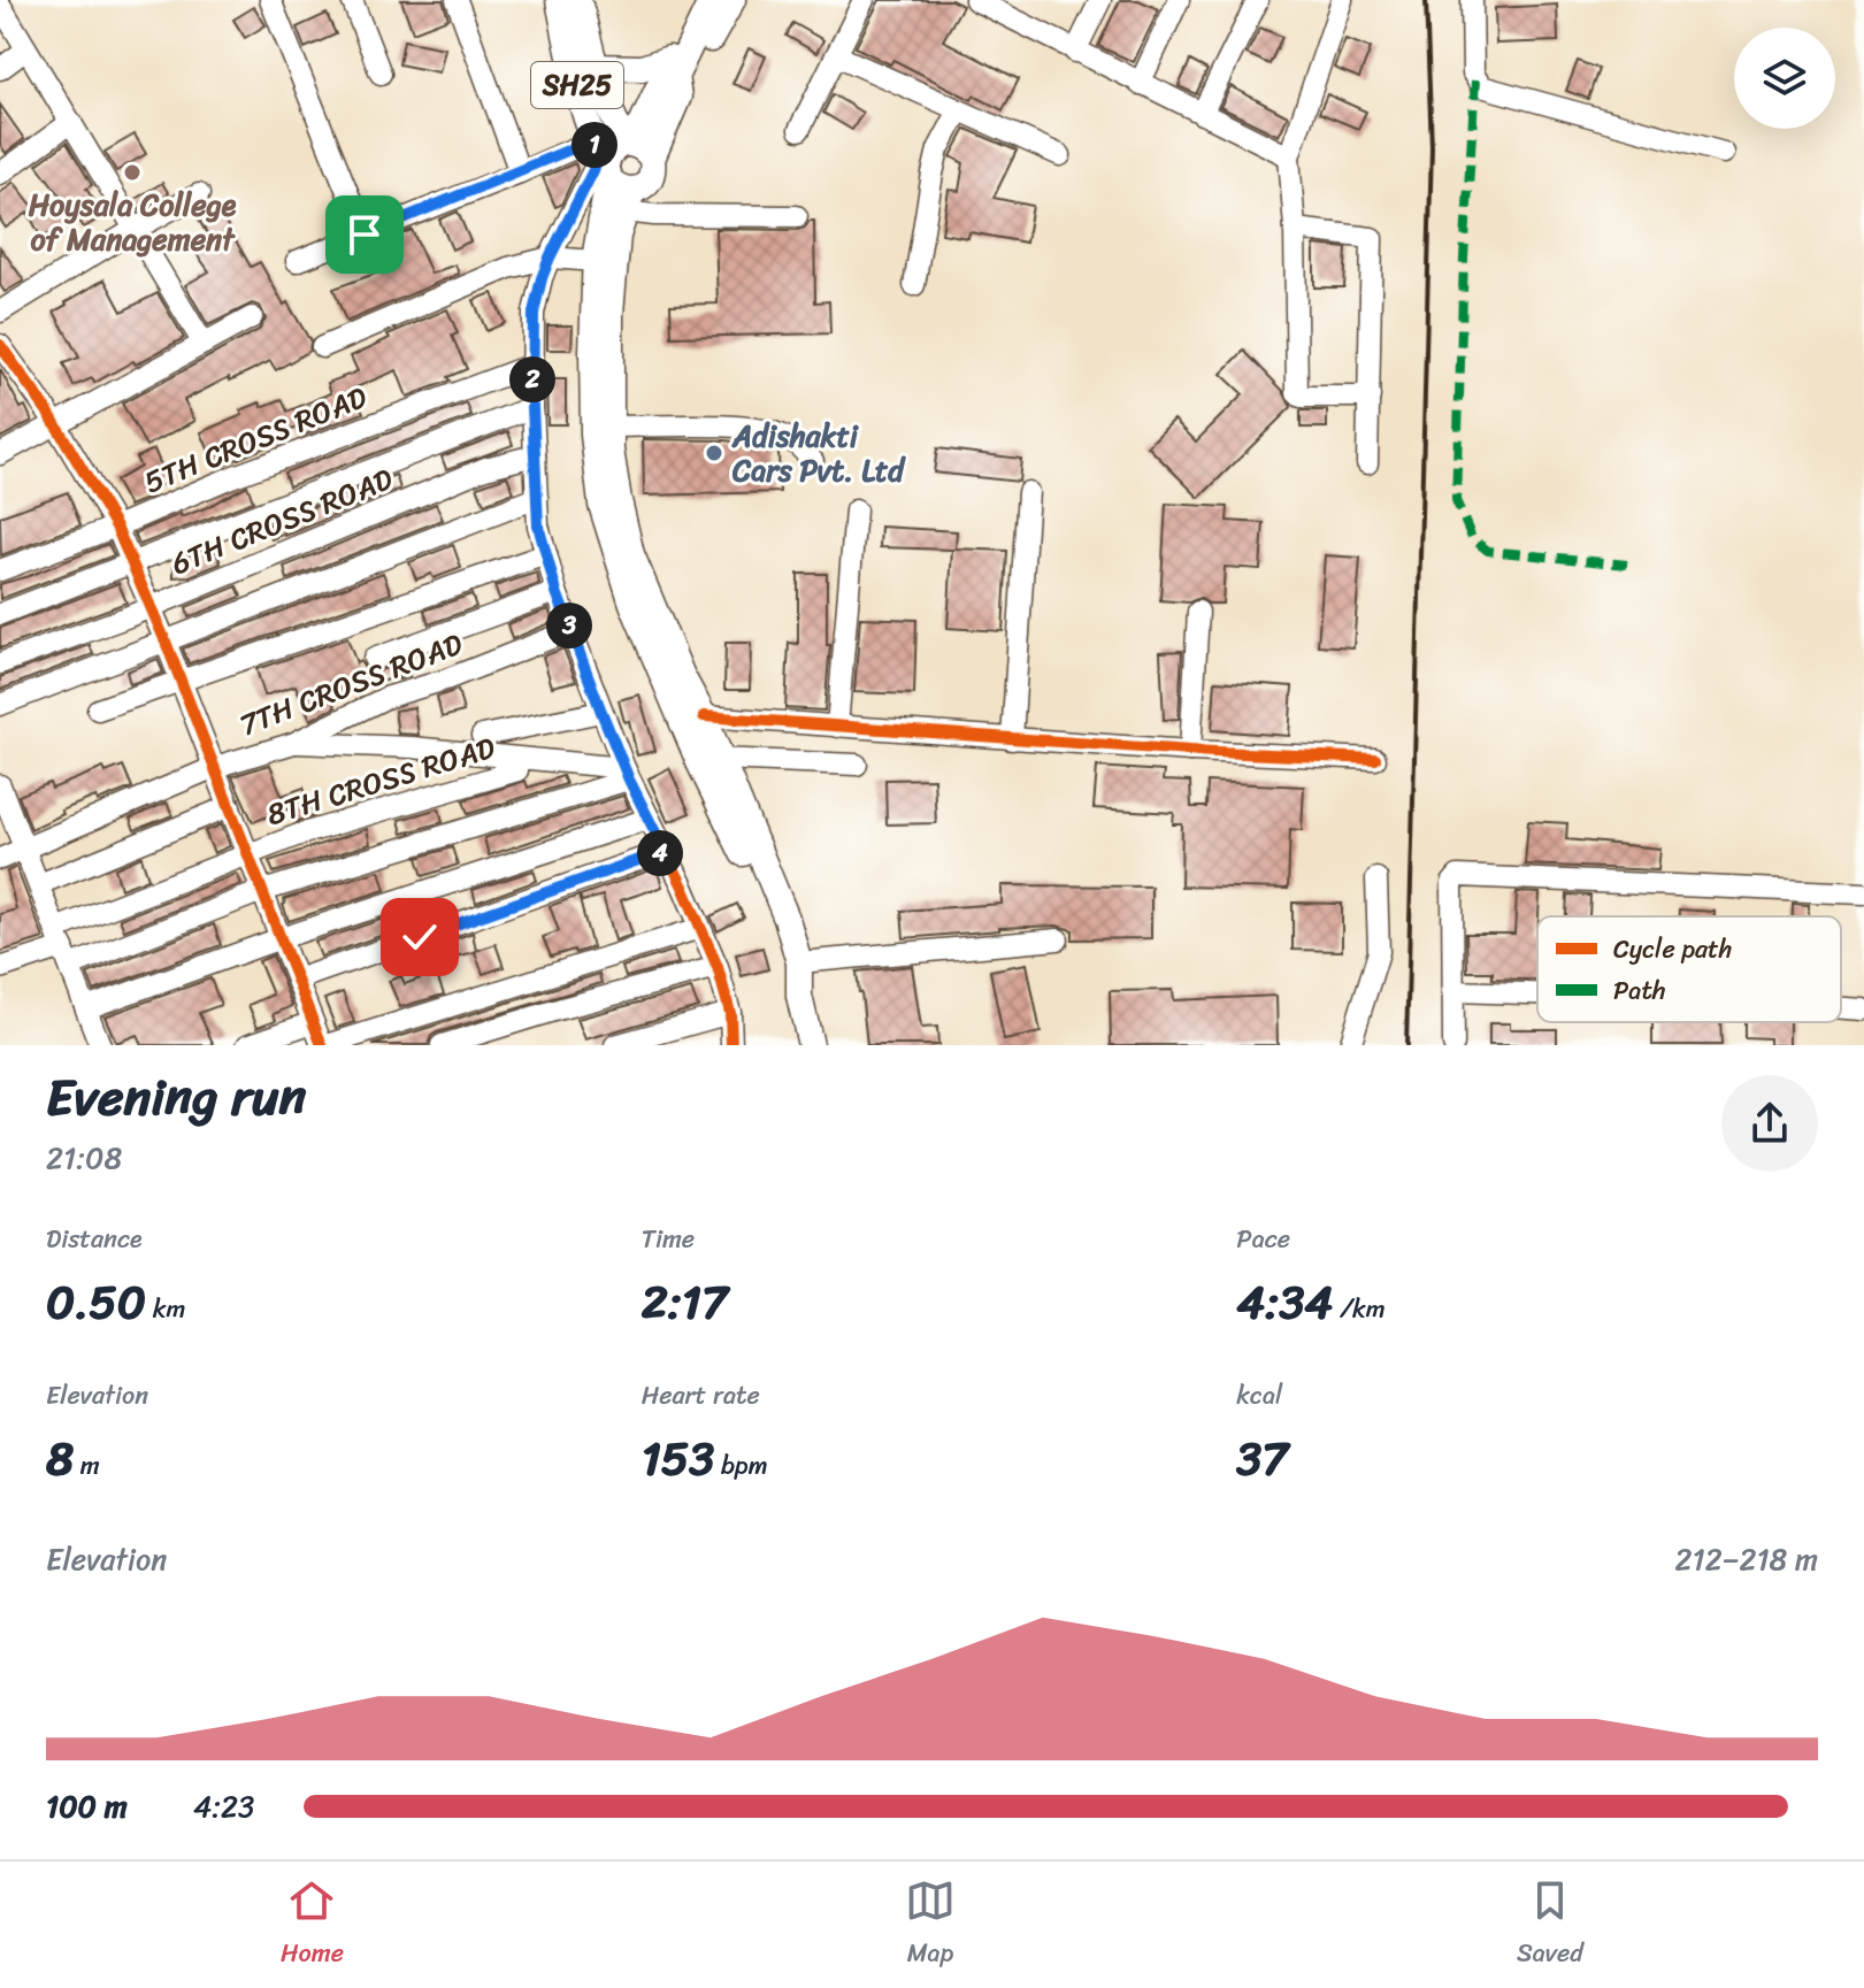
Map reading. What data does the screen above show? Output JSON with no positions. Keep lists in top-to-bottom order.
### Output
{
  "streets": {
    "main road": ["SH25"],
    "street": [
      "5TH CROSS ROAD",
      "6TH CROSS ROAD",
      "7TH CROSS ROAD",
      "8TH CROSS ROAD"
    ]
  },
  "places": ["Hoysala College of Management", "Adishakti Cars Pvt. Ltd"],
  "legend": ["Cycle path", "Path"],
  "page": {
    "pins": [
      "1",
      "2",
      "3",
      "4"
    ],
    "heading": ["Evening run", "21:08"],
    "stats": [
      ["Distance", "0.50 km"],
      ["Time", "2:17"],
      ["Pace", "4:34 /km"],
      ["Elevation", "8 m"],
      ["Heart rate", "153 bpm"],
      ["kcal", "37"]
    ],
    "chart": ["Elevation", "212–218 m"],
    "list": [
      {
        "name": "100 m",
        "note": "4:23"
      }
    ],
    "tabs": ["Home", "Map", "Saved"]
  }
}
